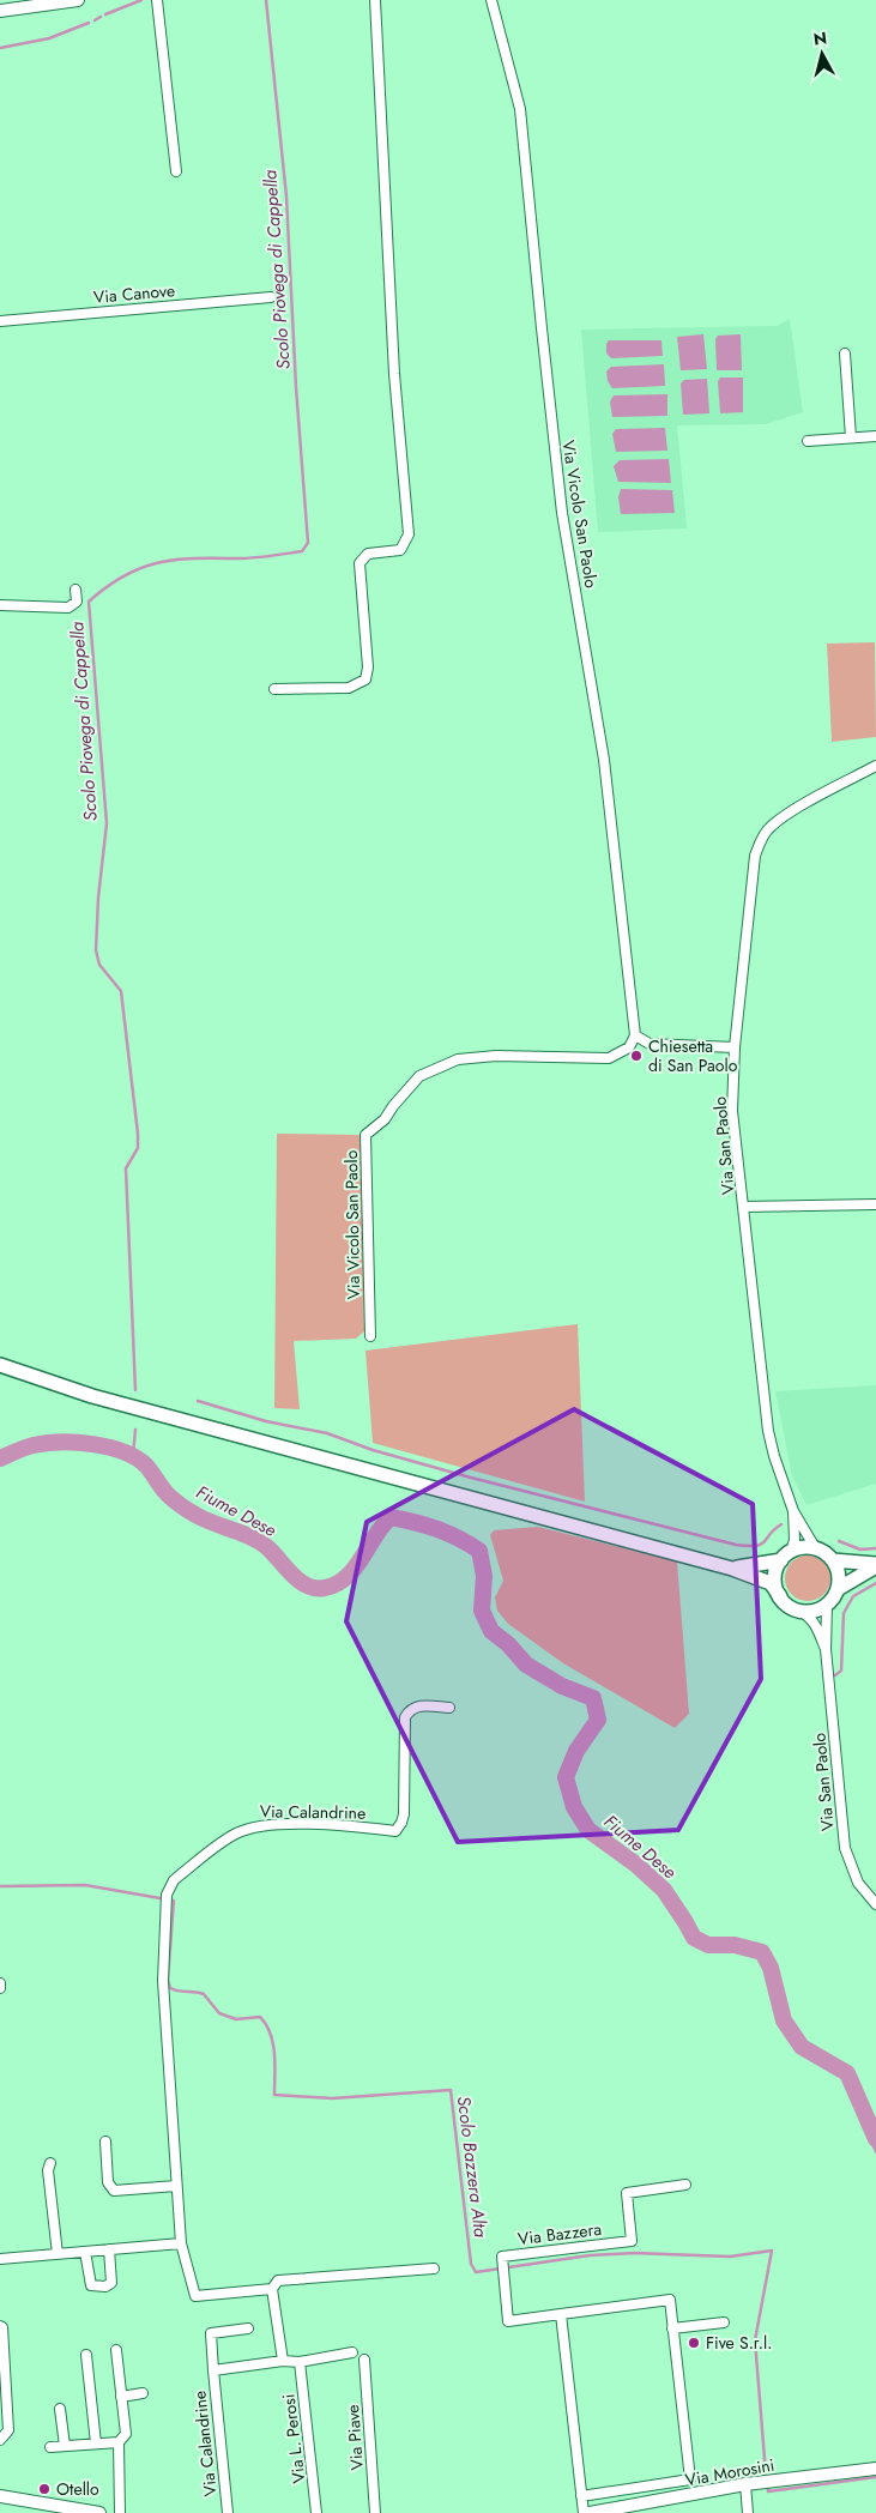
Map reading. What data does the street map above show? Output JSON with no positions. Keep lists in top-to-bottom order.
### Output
{
  "streets": {
    "street": [
      "Via Canove",
      "Via Vicolo San Paolo",
      "Via San Paolo",
      "Via Calandrine",
      "Via Bazzera",
      "Via Piave",
      "Via L. Perosi",
      "Via Morosini"
    ]
  },
  "water": ["Scolo Piovega di Cappella", "Fiume Dese", "Scolo Bazzera Alta"],
  "places": ["Chiesetta di San Paolo", "Five S.r.l.", "Otello"],
  "north": "top"
}
